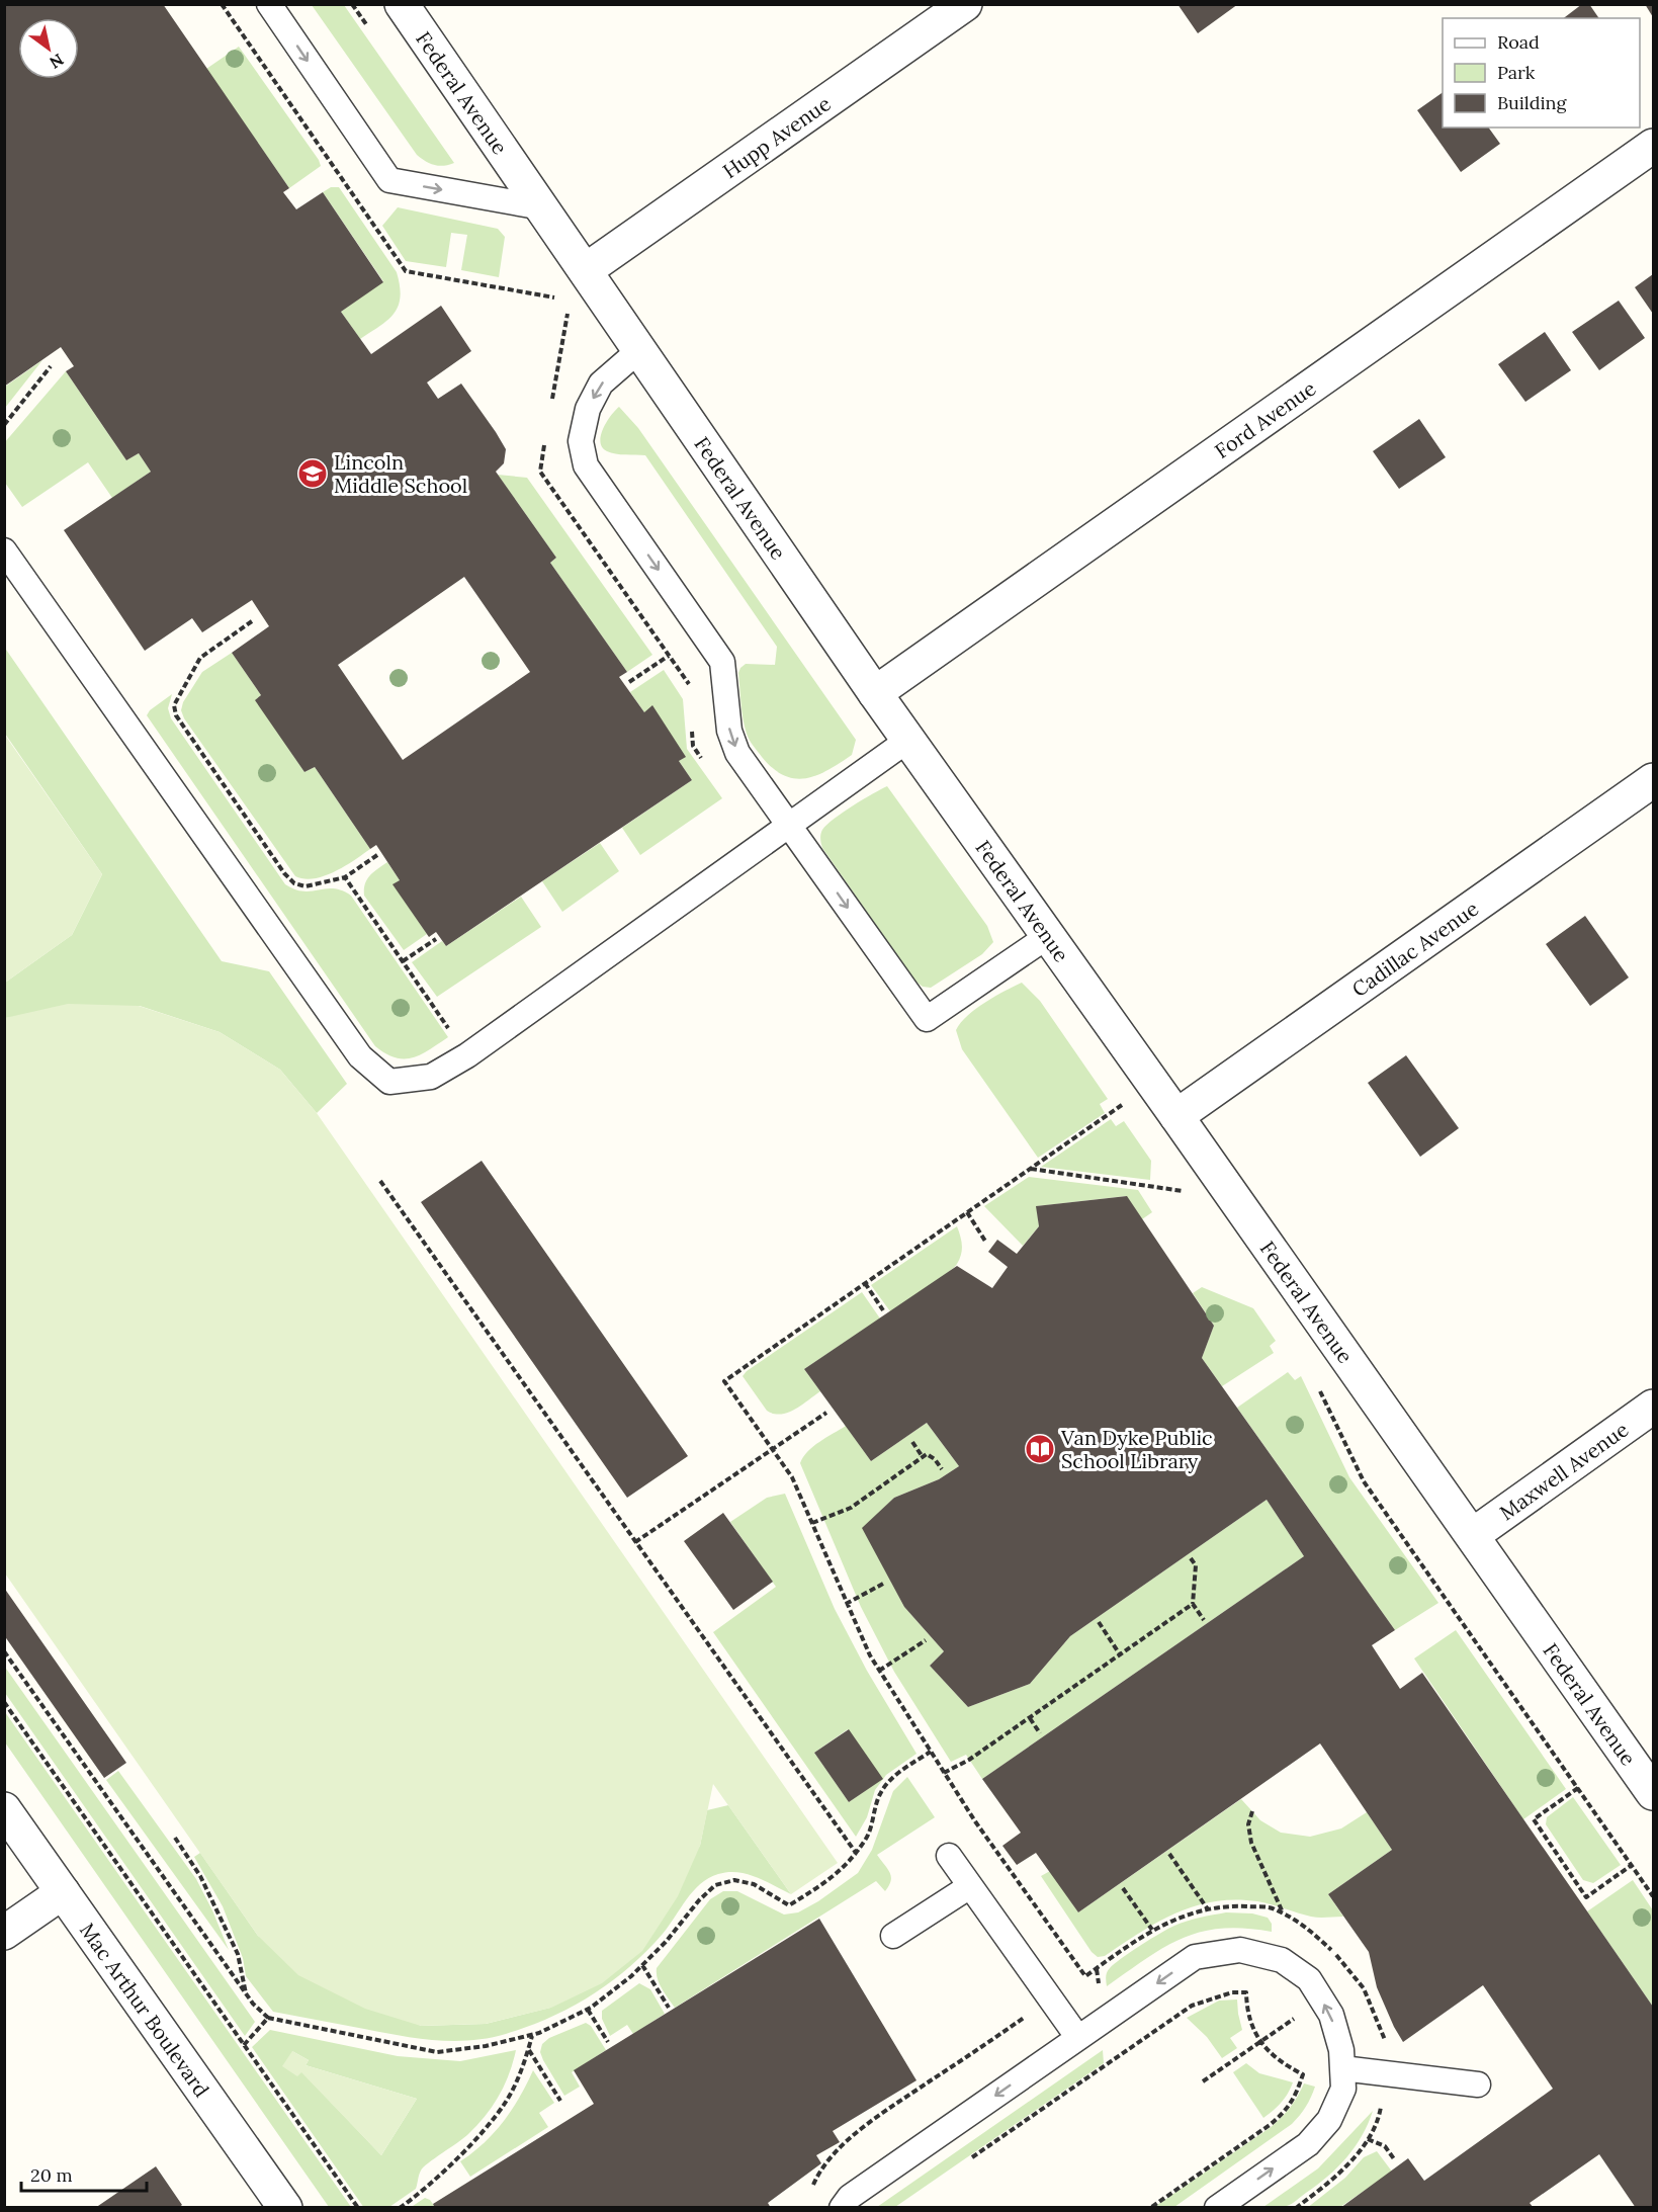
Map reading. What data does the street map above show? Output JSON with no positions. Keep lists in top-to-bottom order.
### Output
{
  "streets": {
    "street": [
      "Federal Avenue",
      "Hupp Avenue",
      "Ford Avenue",
      "Cadillac Avenue",
      "Maxwell Avenue",
      "Mac Arthur Boulevard"
    ]
  },
  "crossings": [
    ["Federal Avenue", "Hupp Avenue"],
    ["Federal Avenue", "Ford Avenue"],
    ["Federal Avenue", "Cadillac Avenue"],
    ["Federal Avenue", "Maxwell Avenue"]
  ],
  "places": {
    "school or university": ["Lincoln Middle School"],
    "library": ["Van Dyke Public School Library"]
  },
  "legend": ["Road", "Park", "Building"],
  "scale_bar": "20 m",
  "north": "bottom right"
}
